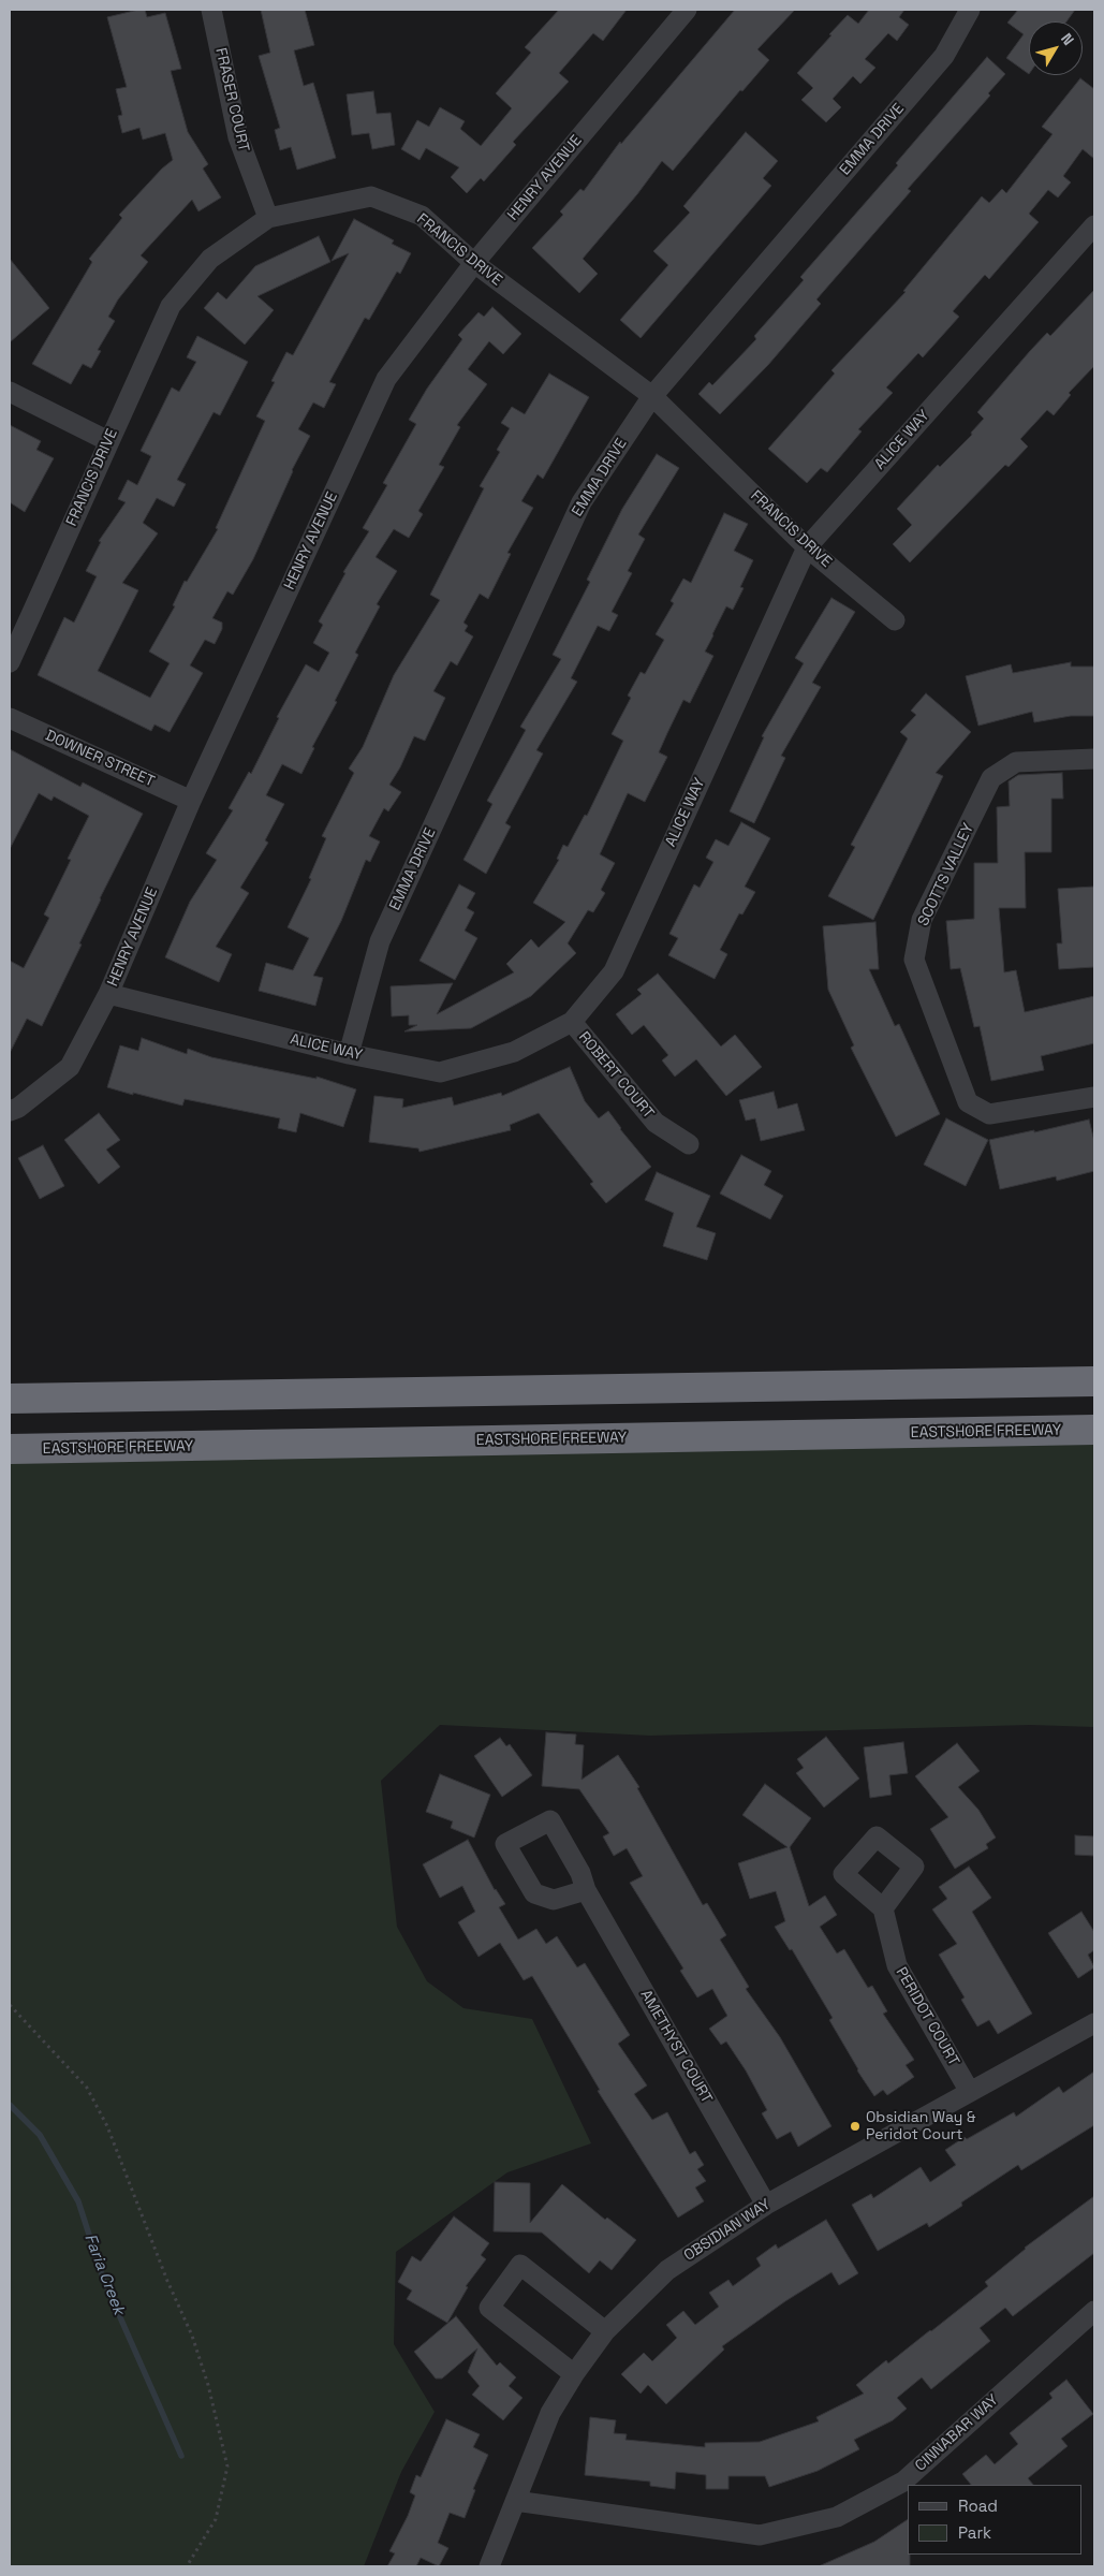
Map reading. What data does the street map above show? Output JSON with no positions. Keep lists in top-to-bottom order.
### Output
{
  "streets": {
    "highway": ["EASTSHORE FREEWAY"],
    "street": [
      "FRASER COURT",
      "EMMA DRIVE",
      "HENRY AVENUE",
      "FRANCIS DRIVE",
      "ALICE WAY",
      "DOWNER STREET",
      "SCOTTS VALLEY",
      "ROBERT COURT",
      "PERIDOT COURT",
      "AMETHYST COURT",
      "OBSIDIAN WAY",
      "CINNABAR WAY"
    ]
  },
  "crossings": [
    ["FRASER COURT", "FRANCIS DRIVE"],
    ["EMMA DRIVE", "FRANCIS DRIVE"],
    ["EMMA DRIVE", "ALICE WAY"],
    ["HENRY AVENUE", "FRANCIS DRIVE"],
    ["HENRY AVENUE", "ALICE WAY"],
    ["HENRY AVENUE", "DOWNER STREET"],
    ["FRANCIS DRIVE", "ALICE WAY"],
    ["ALICE WAY", "ROBERT COURT"],
    ["PERIDOT COURT", "OBSIDIAN WAY"],
    ["AMETHYST COURT", "OBSIDIAN WAY"],
    ["OBSIDIAN WAY", "CINNABAR WAY"]
  ],
  "water": ["Faria Creek"],
  "places": ["Obsidian Way & Peridot Court"],
  "legend": ["Road", "Park"],
  "north": "top right"
}
